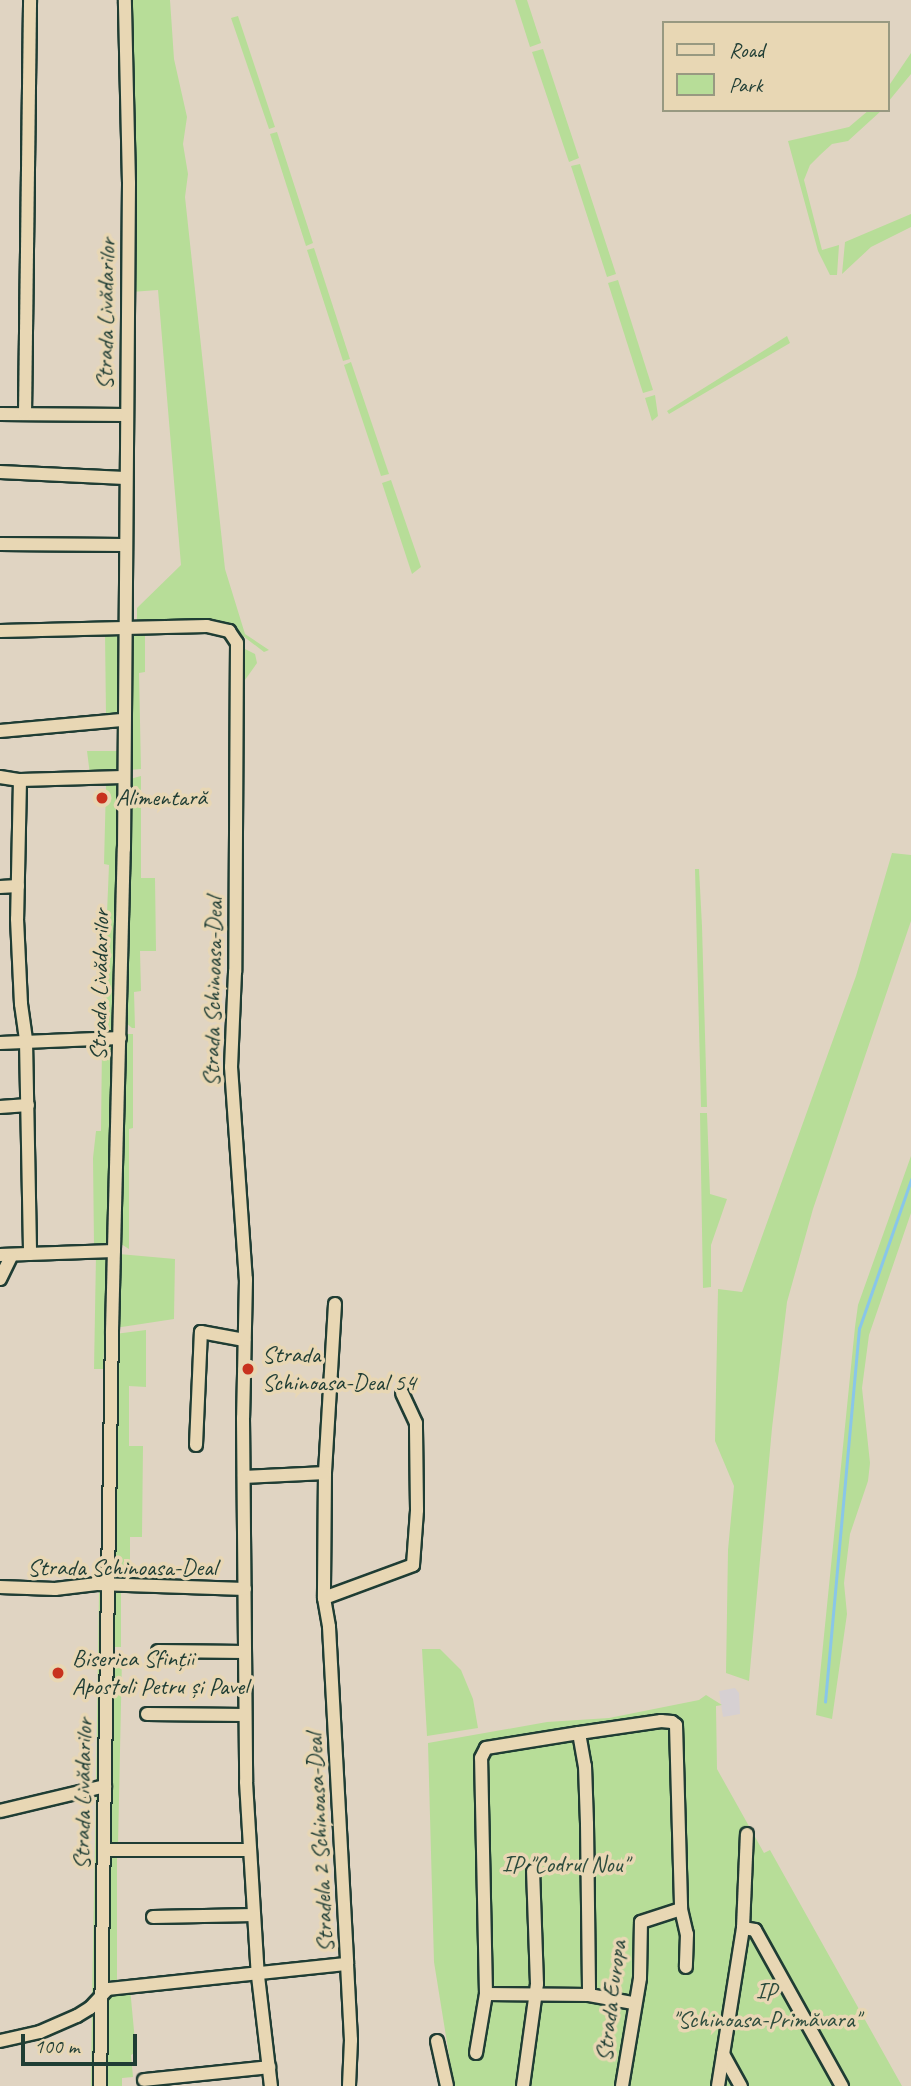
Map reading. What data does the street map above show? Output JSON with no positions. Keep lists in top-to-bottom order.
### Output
{
  "streets": {
    "street": [
      "Strada Livădarilor",
      "Strada Schinoasa-Deal",
      "Stradela 2 Schinoasa-Deal",
      "Strada Europa"
    ]
  },
  "crossings": [
    ["Strada Livădarilor", "Strada Schinoasa-Deal"]
  ],
  "parks": ["IP \"Codrul Nou\"", "IP \"Schinoasa-Primăvara\""],
  "places": ["Alimentară", "Strada Schinoasa-Deal 54", "Biserica Sfinții Apostoli Petru și Pavel"],
  "legend": ["Road", "Park"],
  "scale_bar": "100 m"
}
